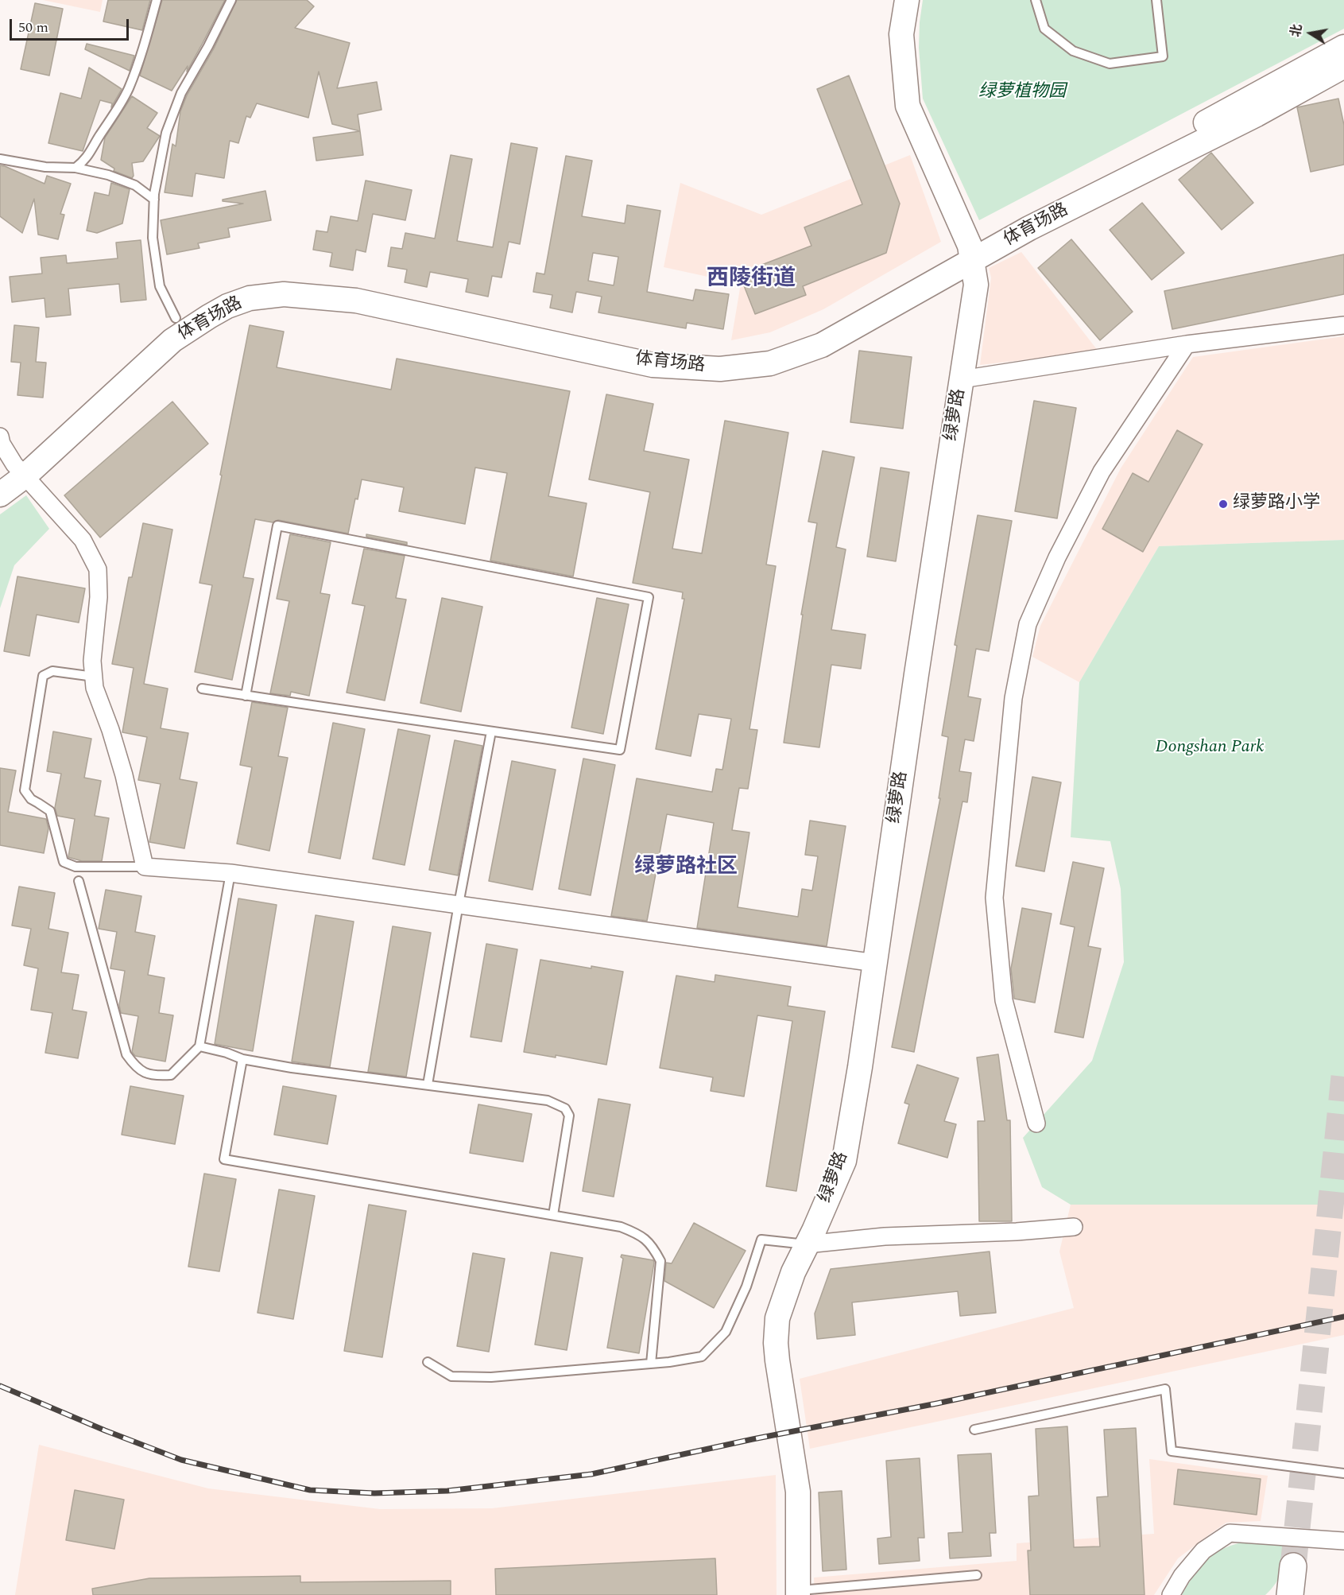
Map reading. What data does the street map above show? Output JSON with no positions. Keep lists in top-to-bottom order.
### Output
{
  "streets": {
    "main road": ["体育场路", "绿萝路"]
  },
  "crossings": [
    ["体育场路", "绿萝路"]
  ],
  "districts": ["西陵街道", "绿萝路社区"],
  "parks": ["绿萝植物园", "Dongshan Park"],
  "places": ["绿萝路小学"],
  "scale_bar": "50 m",
  "north": "left"
}
